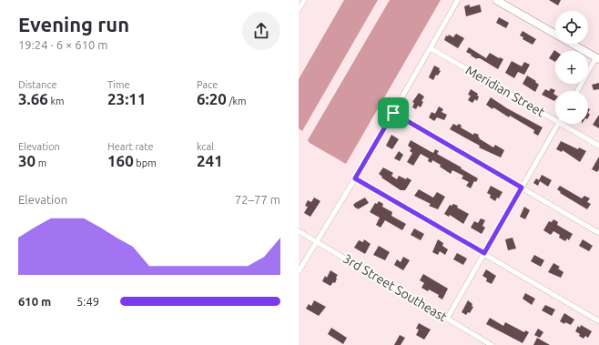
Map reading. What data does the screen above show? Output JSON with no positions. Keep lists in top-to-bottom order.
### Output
{
  "streets": {
    "street": ["Meridian Street", "3rd Street Southeast"]
  },
  "page": {
    "heading": ["Evening run", "19:24 · 6 × 610 m"],
    "map_buttons": ["+", "−"],
    "stats": [
      ["Distance", "3.66 km"],
      ["Time", "23:11"],
      ["Pace", "6:20 /km"],
      ["Elevation", "30 m"],
      ["Heart rate", "160 bpm"],
      ["kcal", "241"]
    ],
    "chart": ["Elevation", "72–77 m"],
    "list": [
      {
        "name": "610 m",
        "note": "5:49"
      }
    ]
  }
}
